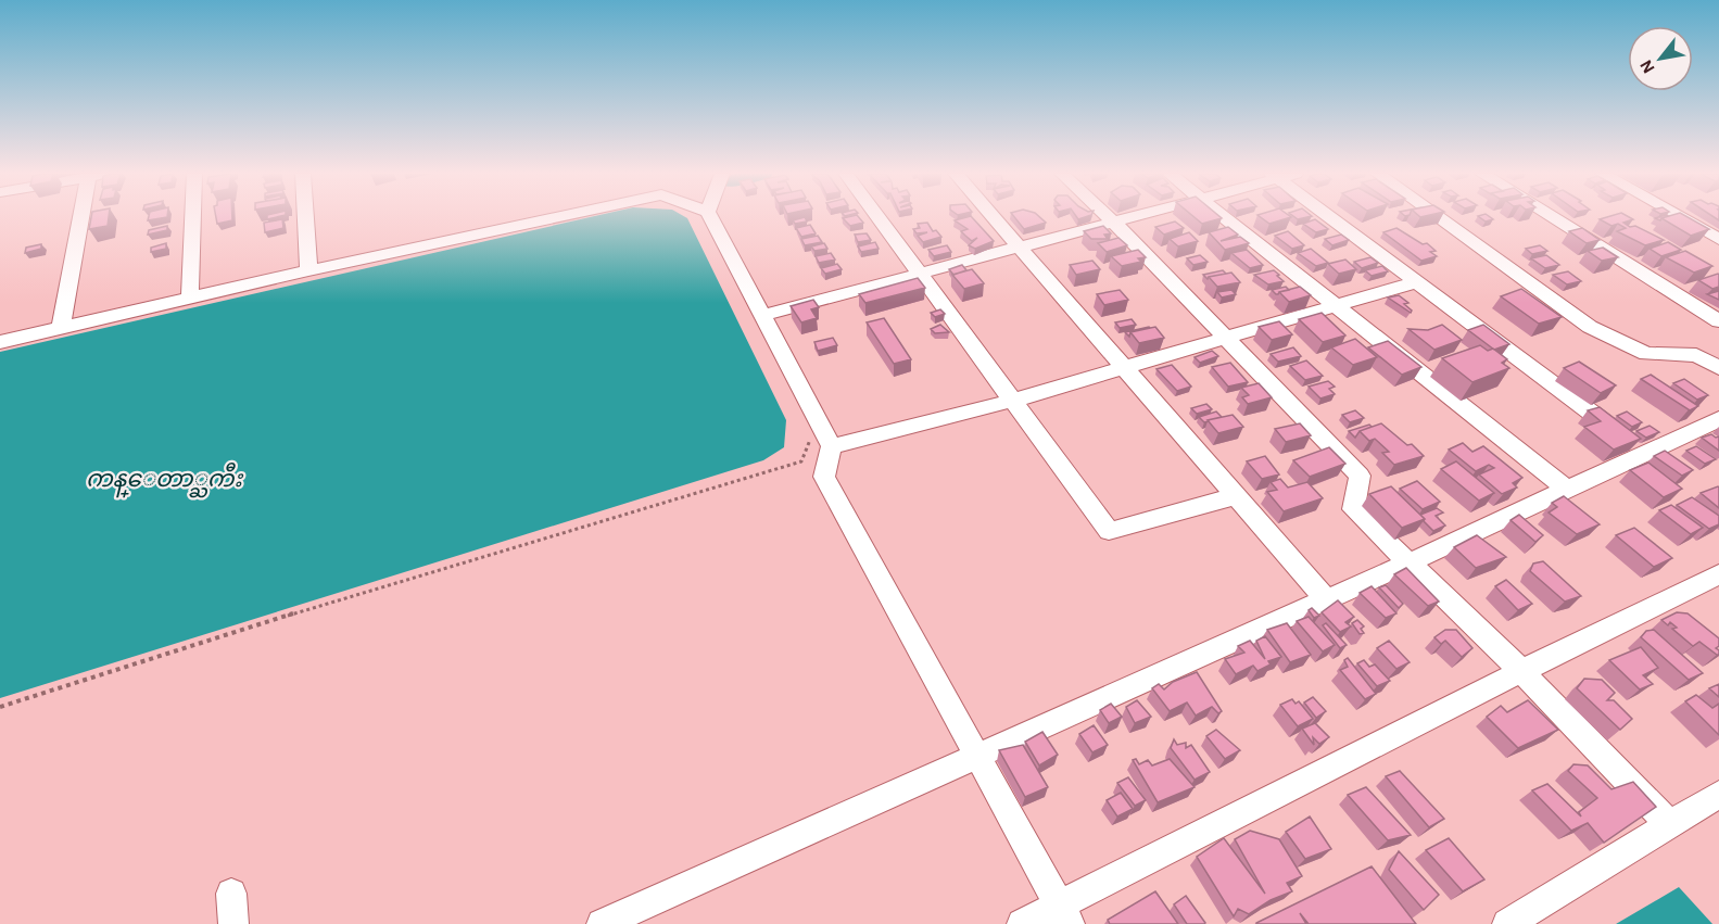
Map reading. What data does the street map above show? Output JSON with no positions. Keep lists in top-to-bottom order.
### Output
{
  "water": ["ကန္ေတာ္ႀကီး"],
  "north": "bottom left"
}
